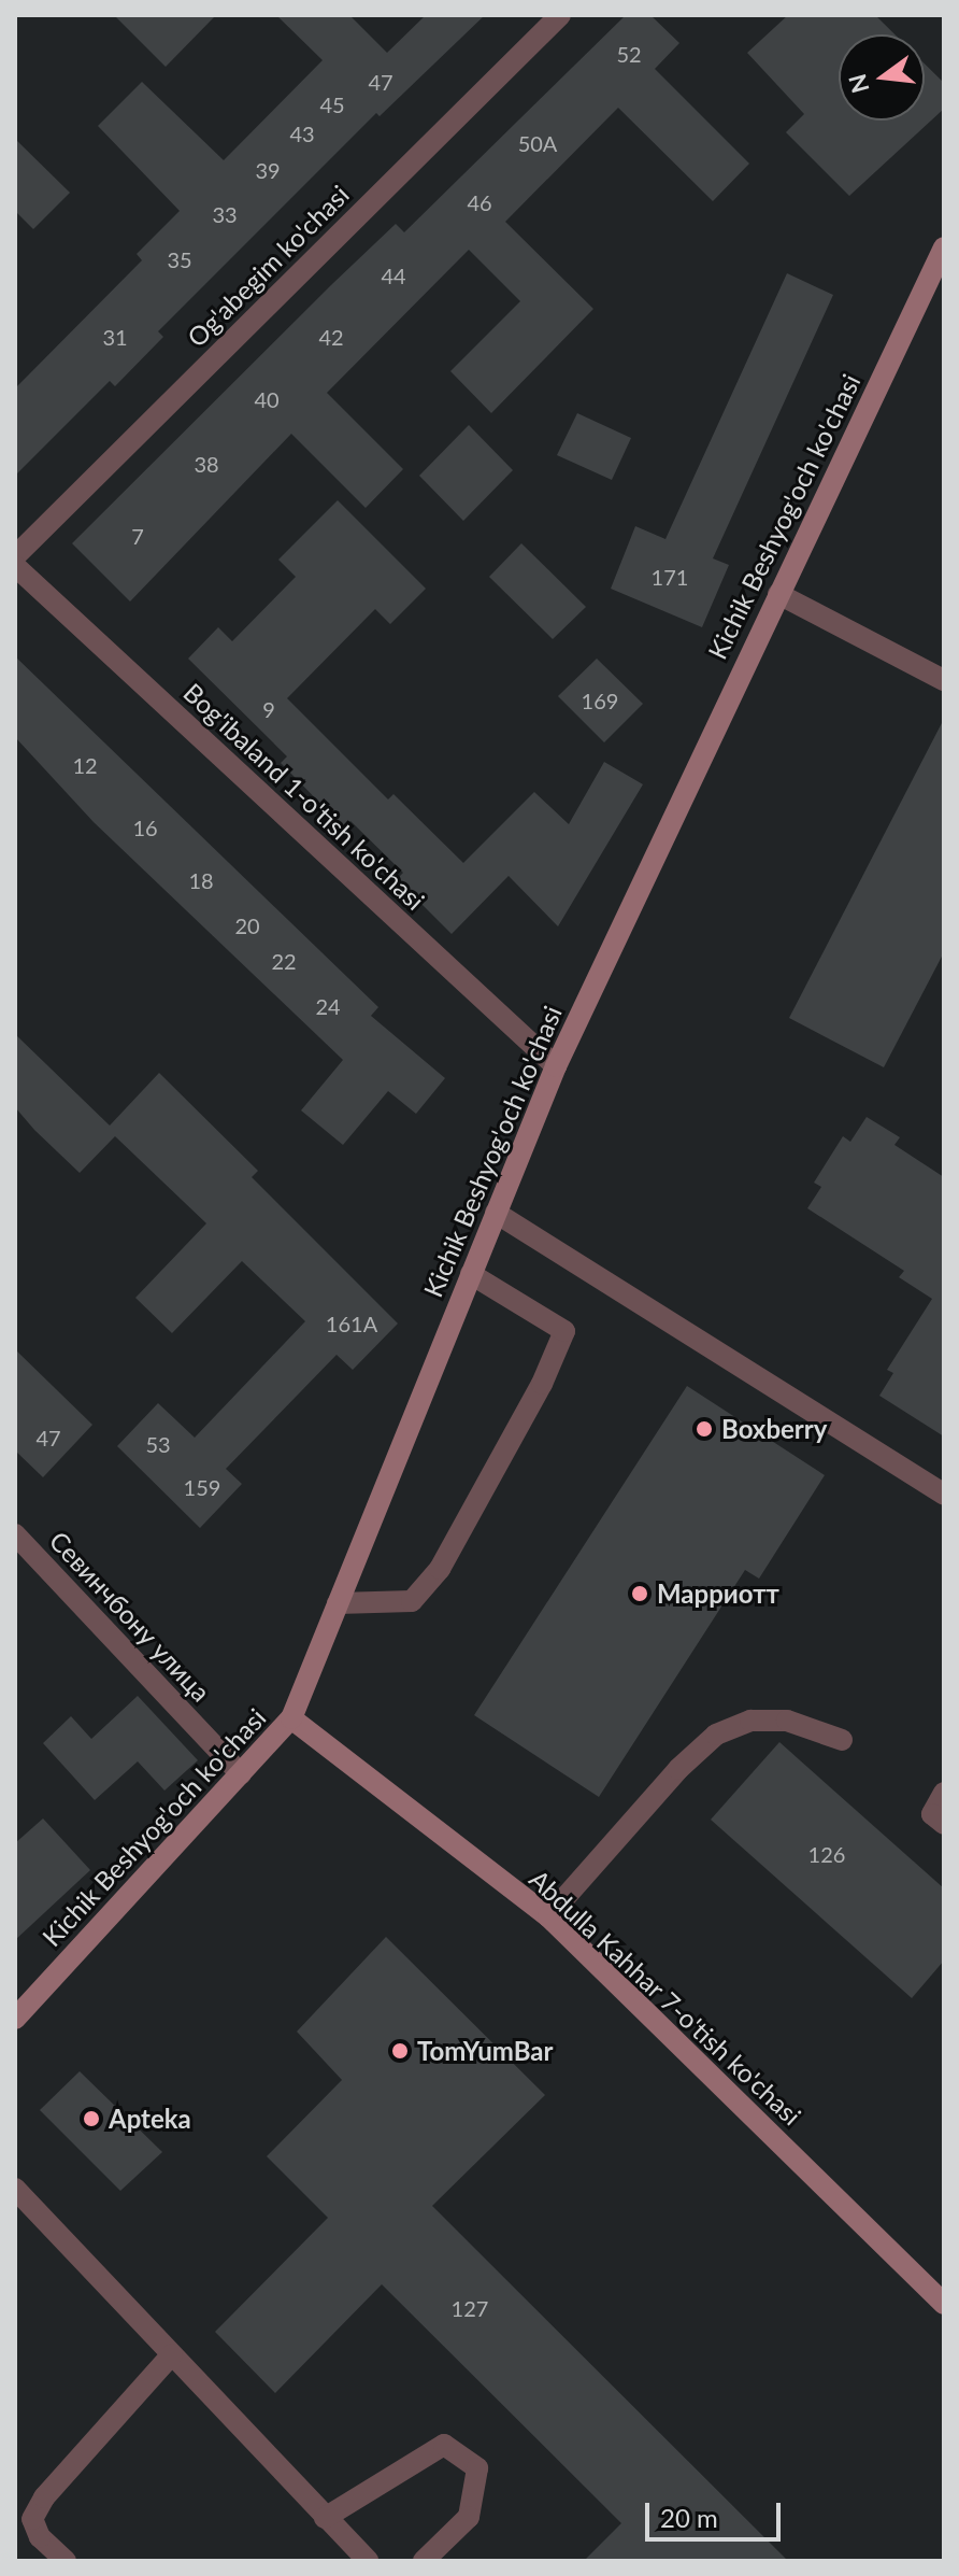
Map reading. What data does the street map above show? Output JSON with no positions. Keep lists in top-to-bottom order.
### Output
{
  "streets": {
    "street": [
      "Og'abegim ko'chasi",
      "Kichik Beshyog'och ko'chasi",
      "Bog'ibaland 1-o'tish ko'chasi",
      "Севинчбону улица",
      "Abdulla Kahhar 7-o'tish ko'chasi"
    ]
  },
  "crossings": [
    ["Kichik Beshyog'och ko'chasi", "Bog'ibaland 1-o'tish ko'chasi"],
    ["Kichik Beshyog'och ko'chasi", "Севинчбону улица"],
    ["Kichik Beshyog'och ko'chasi", "Abdulla Kahhar 7-o'tish ko'chasi"]
  ],
  "places": [
    "Boxberry",
    "Марриотт",
    "TomYumBar",
    "Apteka"
  ],
  "house_numbers": [
    "52",
    "47",
    "45",
    "43",
    "50A",
    "39",
    "46",
    "33",
    "35",
    "44",
    "31",
    "42",
    "40",
    "38",
    "7",
    "171",
    "169",
    "9",
    "12",
    "16",
    "18",
    "20",
    "22",
    "24",
    "161A",
    "47",
    "53",
    "159",
    "126",
    "127"
  ],
  "scale_bar": "20 m",
  "north": "left"
}
